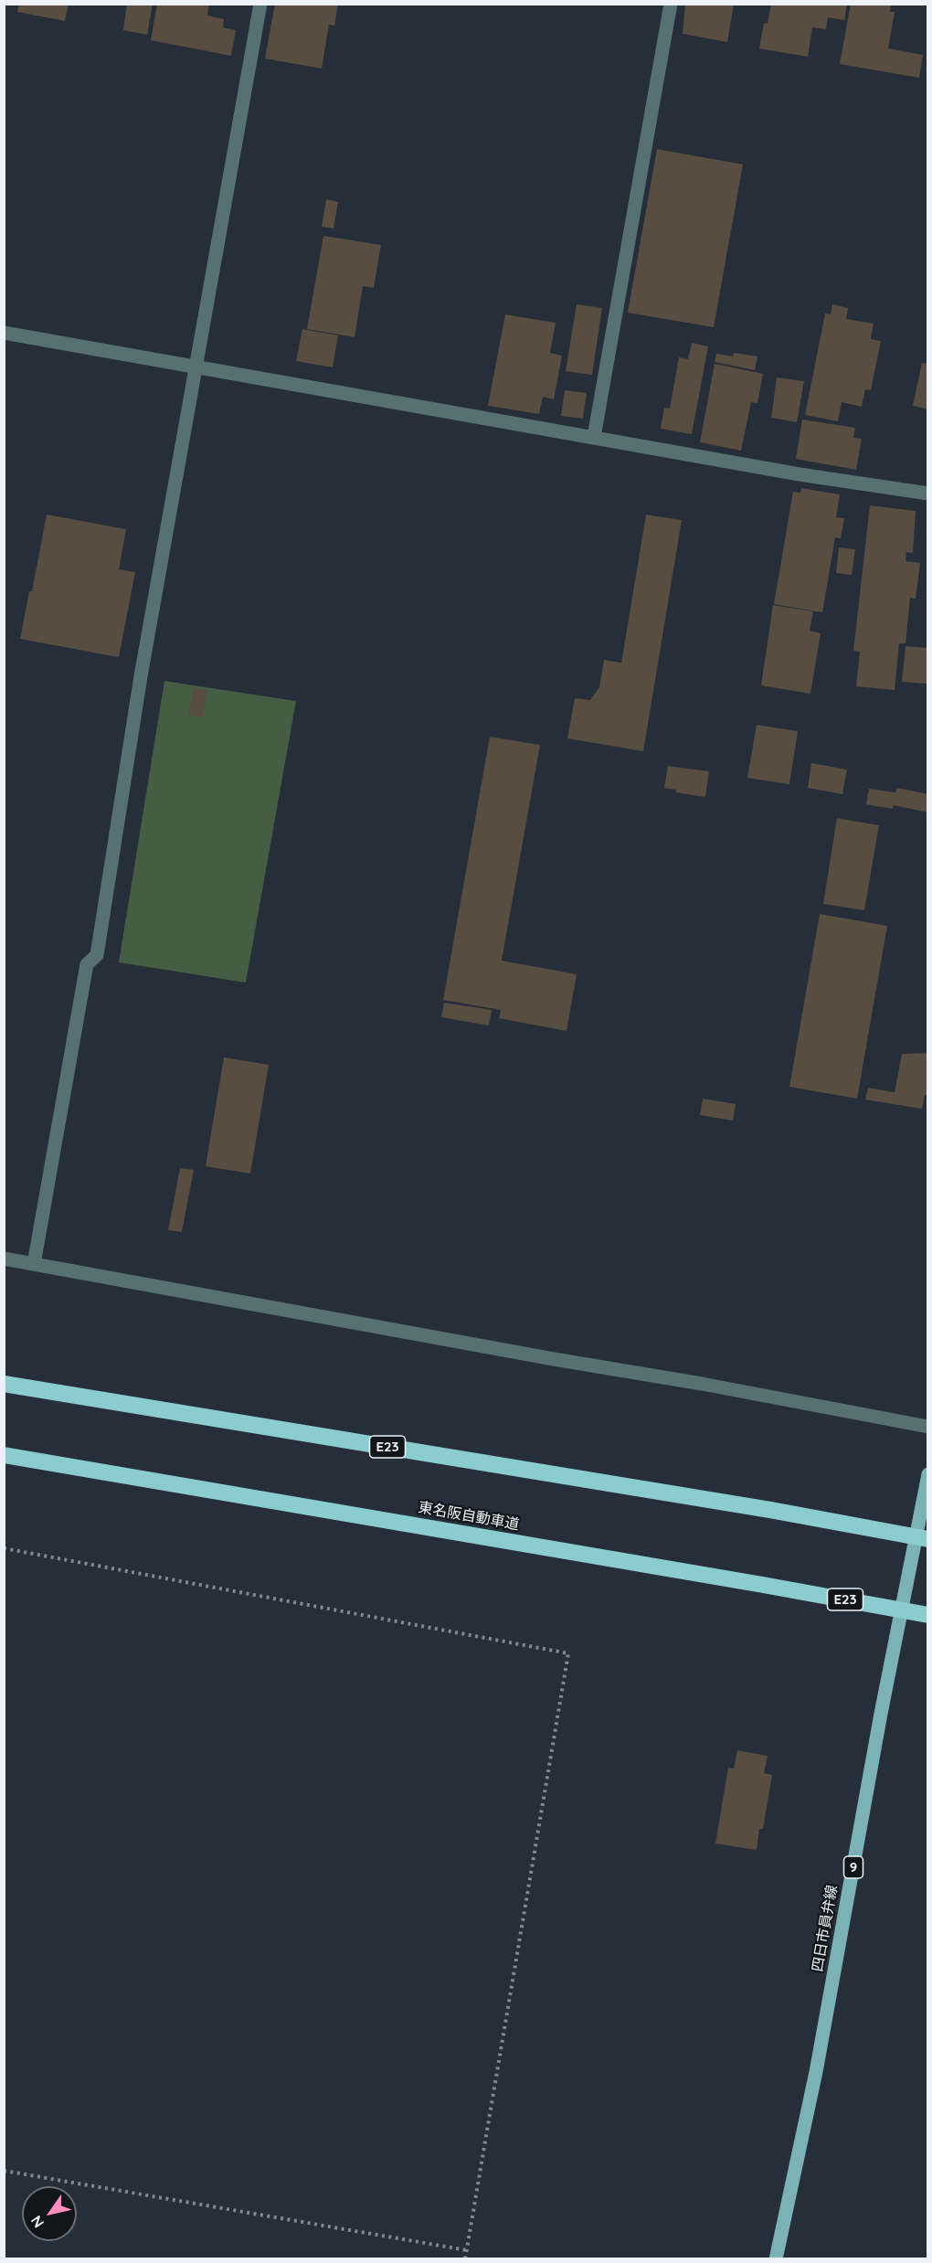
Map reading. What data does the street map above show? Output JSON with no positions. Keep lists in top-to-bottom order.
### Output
{
  "streets": {
    "highway": ["E23", "東名阪自動車道"],
    "main road": ["9", "四日市員弁線"]
  },
  "north": "bottom left"
}
